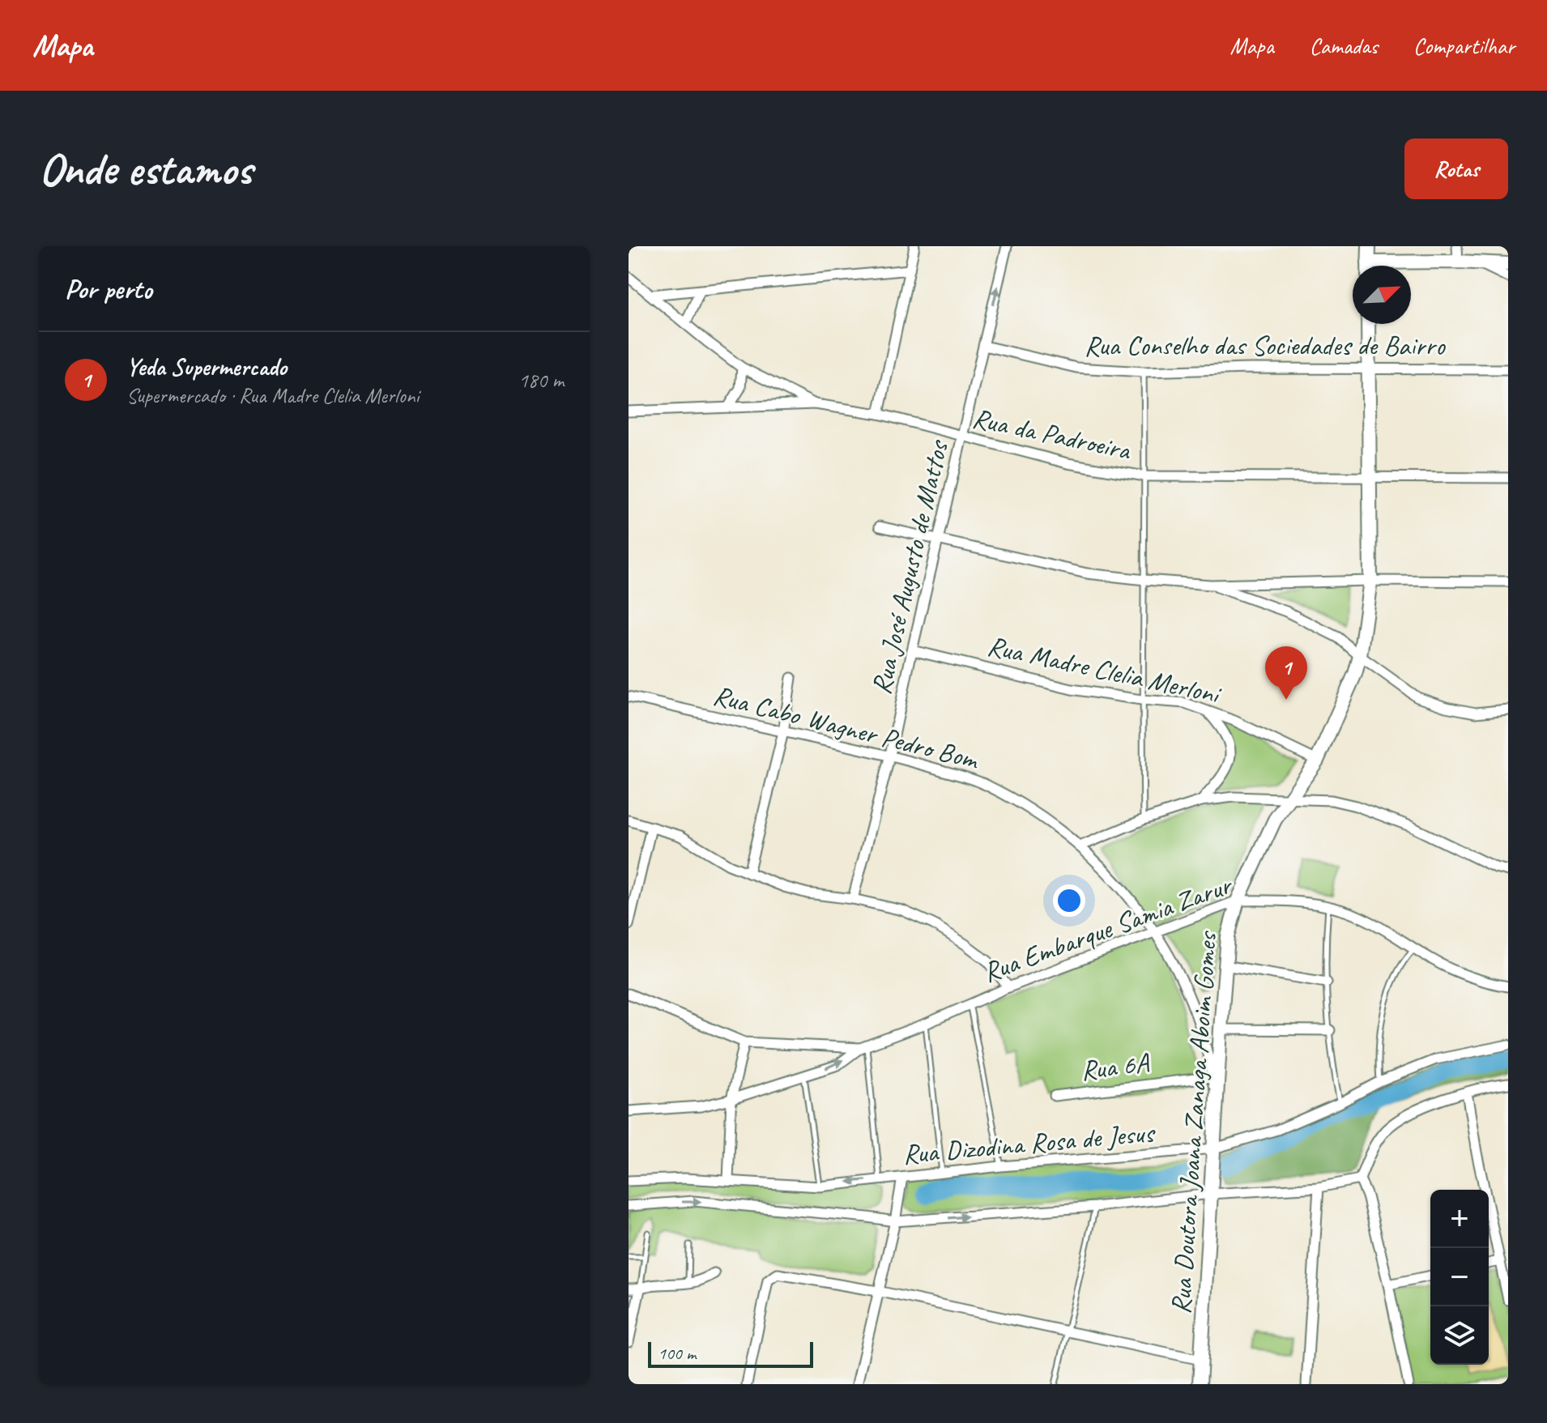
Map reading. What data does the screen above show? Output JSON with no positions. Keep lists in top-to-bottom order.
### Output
{
  "streets": {
    "street": [
      "Rua Conselho das Sociedades de Bairro",
      "Rua da Padroeira",
      "Rua José Augusto de Mattos",
      "Rua Madre Clelia Merloni",
      "Rua Cabo Wagner Pedro Bom",
      "Rua Embarque Samia Zarur",
      "Rua 6A",
      "Rua Doutora Joana Zanaga Aboim Gomes",
      "Rua Dizodina Rosa de Jesus"
    ]
  },
  "crossings": [
    ["Rua Conselho das Sociedades de Bairro", "Rua José Augusto de Mattos"],
    ["Rua Conselho das Sociedades de Bairro", "Rua Doutora Joana Zanaga Aboim Gomes"],
    ["Rua da Padroeira", "Rua José Augusto de Mattos"],
    ["Rua da Padroeira", "Rua Doutora Joana Zanaga Aboim Gomes"],
    ["Rua José Augusto de Mattos", "Rua Madre Clelia Merloni"],
    ["Rua José Augusto de Mattos", "Rua Cabo Wagner Pedro Bom"],
    ["Rua Madre Clelia Merloni", "Rua Doutora Joana Zanaga Aboim Gomes"],
    ["Rua Cabo Wagner Pedro Bom", "Rua Embarque Samia Zarur"],
    ["Rua Cabo Wagner Pedro Bom", "Rua 6A"],
    ["Rua Cabo Wagner Pedro Bom", "Rua Doutora Joana Zanaga Aboim Gomes"],
    ["Rua Embarque Samia Zarur", "Rua Doutora Joana Zanaga Aboim Gomes"],
    ["Rua 6A", "Rua Doutora Joana Zanaga Aboim Gomes"],
    ["Rua Doutora Joana Zanaga Aboim Gomes", "Rua Dizodina Rosa de Jesus"]
  ],
  "scale_bar": "100 m",
  "north": "top right",
  "page": {
    "header": "Mapa",
    "nav": ["Mapa", "Camadas", "Compartilhar"],
    "buttons": "Rotas",
    "title": "Onde estamos",
    "heading": "Por perto",
    "list": [
      {
        "mark": "1",
        "name": "Yeda Supermercado",
        "note": "Supermercado · Rua Madre Clelia Merloni",
        "value": "180 m"
      }
    ],
    "pins": "1",
    "map_buttons": ["+", "−"],
    "scale": "100 m"
  }
}
